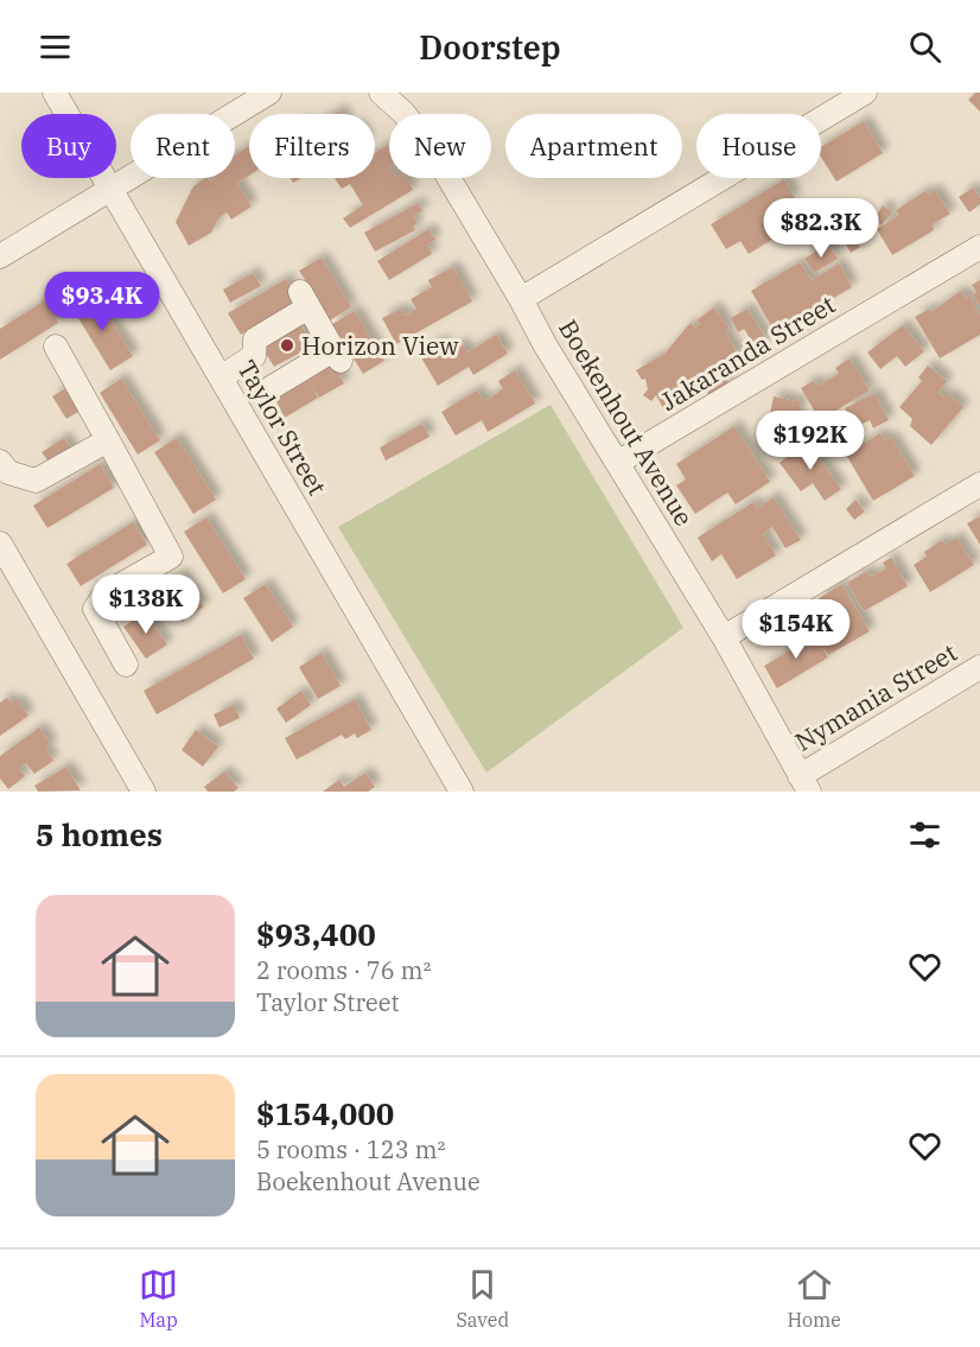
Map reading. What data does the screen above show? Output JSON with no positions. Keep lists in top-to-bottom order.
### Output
{
  "streets": {
    "street": [
      "Jakaranda Street",
      "Boekenhout Avenue",
      "Taylor Street",
      "Nymania Street"
    ]
  },
  "crossings": [
    ["Jakaranda Street", "Boekenhout Avenue"],
    ["Boekenhout Avenue", "Nymania Street"]
  ],
  "places": ["Horizon View"],
  "page": {
    "header": "Doorstep",
    "chip": [
      "Buy",
      "Rent",
      "Filters",
      "New",
      "Apartment",
      "House"
    ],
    "price": [
      "$82.3K",
      "$93.4K",
      "$192K",
      "$138K",
      "$154K"
    ],
    "heading": "5 homes",
    "list": [
      {
        "name": "$93,400",
        "note": "2 rooms · 76 m² · Taylor Street"
      },
      {
        "name": "$154,000",
        "note": "5 rooms · 123 m² · Boekenhout Avenue"
      }
    ],
    "tabs": ["Map", "Saved", "Home"]
  }
}
